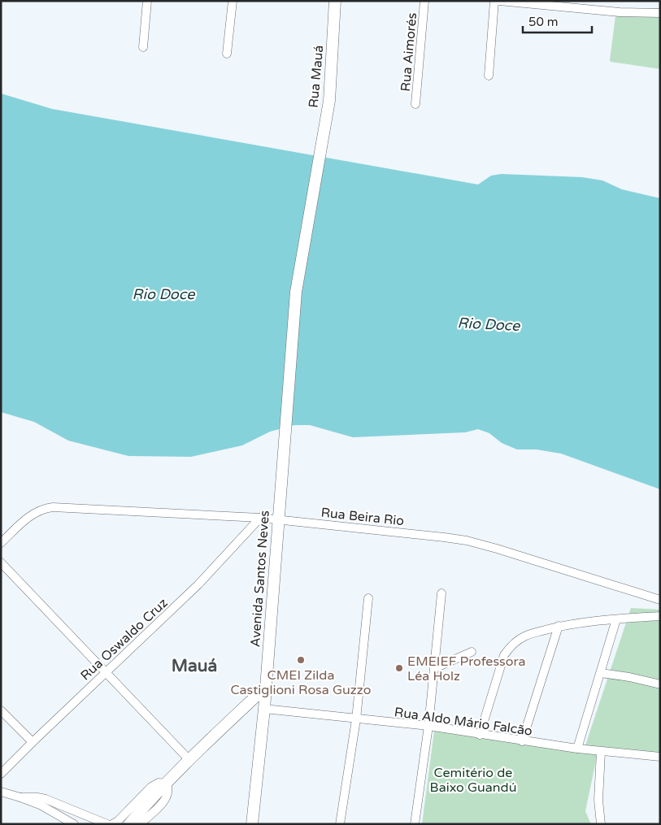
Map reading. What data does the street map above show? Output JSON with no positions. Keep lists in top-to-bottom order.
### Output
{
  "streets": {
    "street": [
      "Rua Aimorés",
      "Rua Mauá",
      "Rua Beira Rio",
      "Avenida Santos Neves",
      "Rua Oswaldo Cruz",
      "Rua Aldo Mário Falcão"
    ]
  },
  "crossings": [
    ["Rua Mauá", "Avenida Santos Neves"],
    ["Rua Beira Rio", "Avenida Santos Neves"],
    ["Rua Beira Rio", "Rua Oswaldo Cruz"],
    ["Avenida Santos Neves", "Rua Aldo Mário Falcão"]
  ],
  "districts": ["Mauá"],
  "water": ["Rio Doce"],
  "parks": ["Cemitério de Baixo Guandú"],
  "places": ["CMEI Zilda Castiglioni Rosa Guzzo", "EMEIEF Professora Léa Holz"],
  "scale_bar": "50 m"
}
